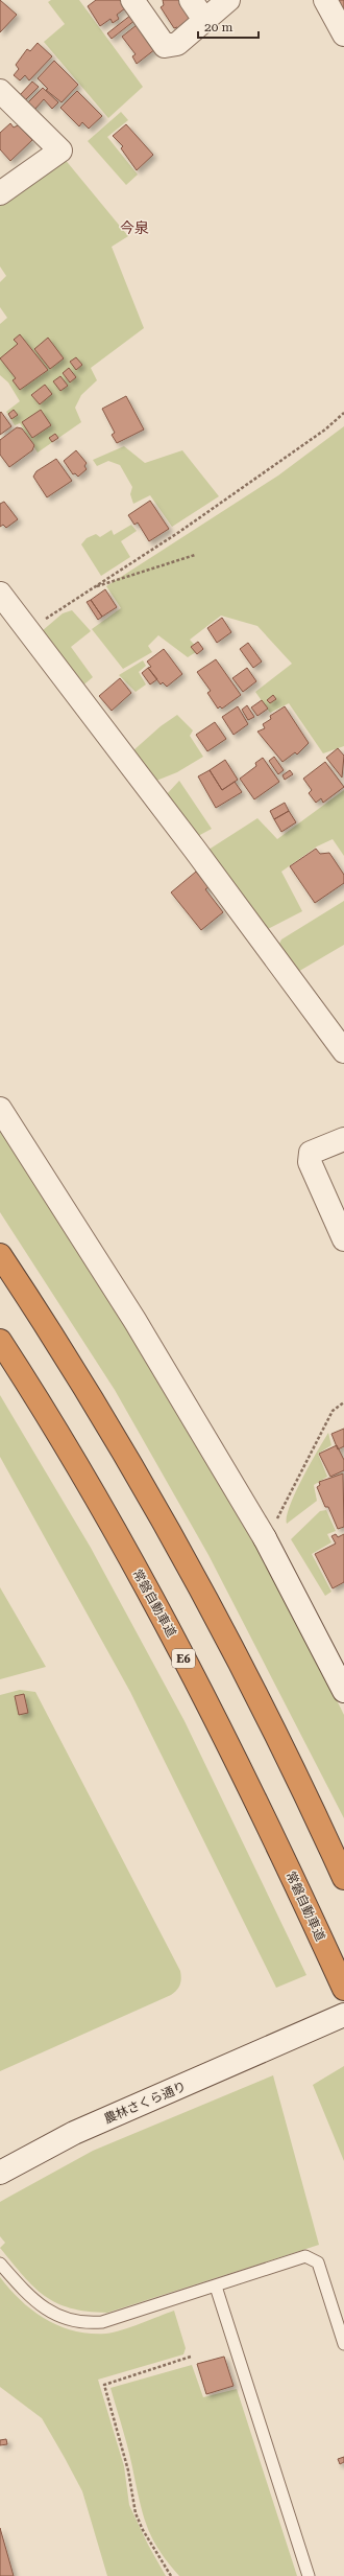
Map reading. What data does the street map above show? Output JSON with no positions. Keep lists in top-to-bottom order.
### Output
{
  "streets": {
    "highway": ["常磐自動車道", "E6"],
    "street": ["農林さくら通り"]
  },
  "districts": ["今泉"],
  "scale_bar": "20 m"
}
